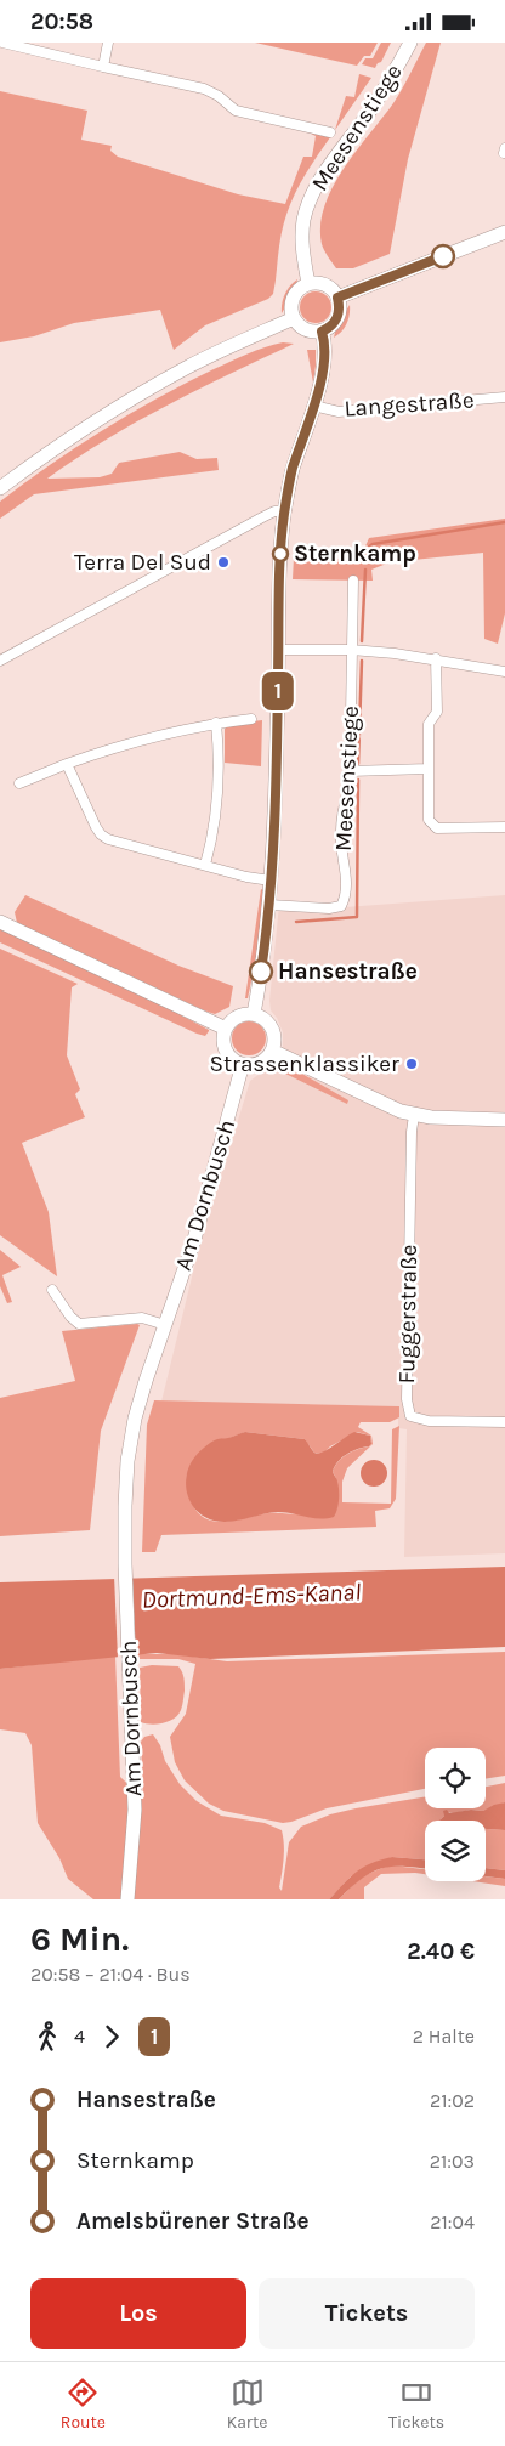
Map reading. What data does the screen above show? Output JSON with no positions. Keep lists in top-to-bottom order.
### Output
{
  "streets": {
    "street": [
      "Meesenstiege",
      "Langestraße",
      "Am Dornbusch",
      "Fuggerstraße"
    ]
  },
  "water": ["Dortmund-Ems-Kanal"],
  "places": [
    "Sternkamp",
    "Terra Del Sud",
    "Hansestraße",
    "Strassenklassiker"
  ],
  "lines": ["bus line 1"],
  "page": {
    "status": "20:58",
    "on_map": "1",
    "heading": ["6 Min.", "20:58 – 21:04 · Bus", "2.40 €"],
    "legs": ["4", "1", "2 Halte"],
    "list": [
      {
        "name": "Hansestraße",
        "value": "21:02"
      },
      {
        "name": "Sternkamp",
        "value": "21:03"
      },
      {
        "name": "Amelsbürener Straße",
        "value": "21:04"
      }
    ],
    "buttons": ["Los", "Tickets"],
    "tabs": ["Route", "Karte", "Tickets"]
  }
}
